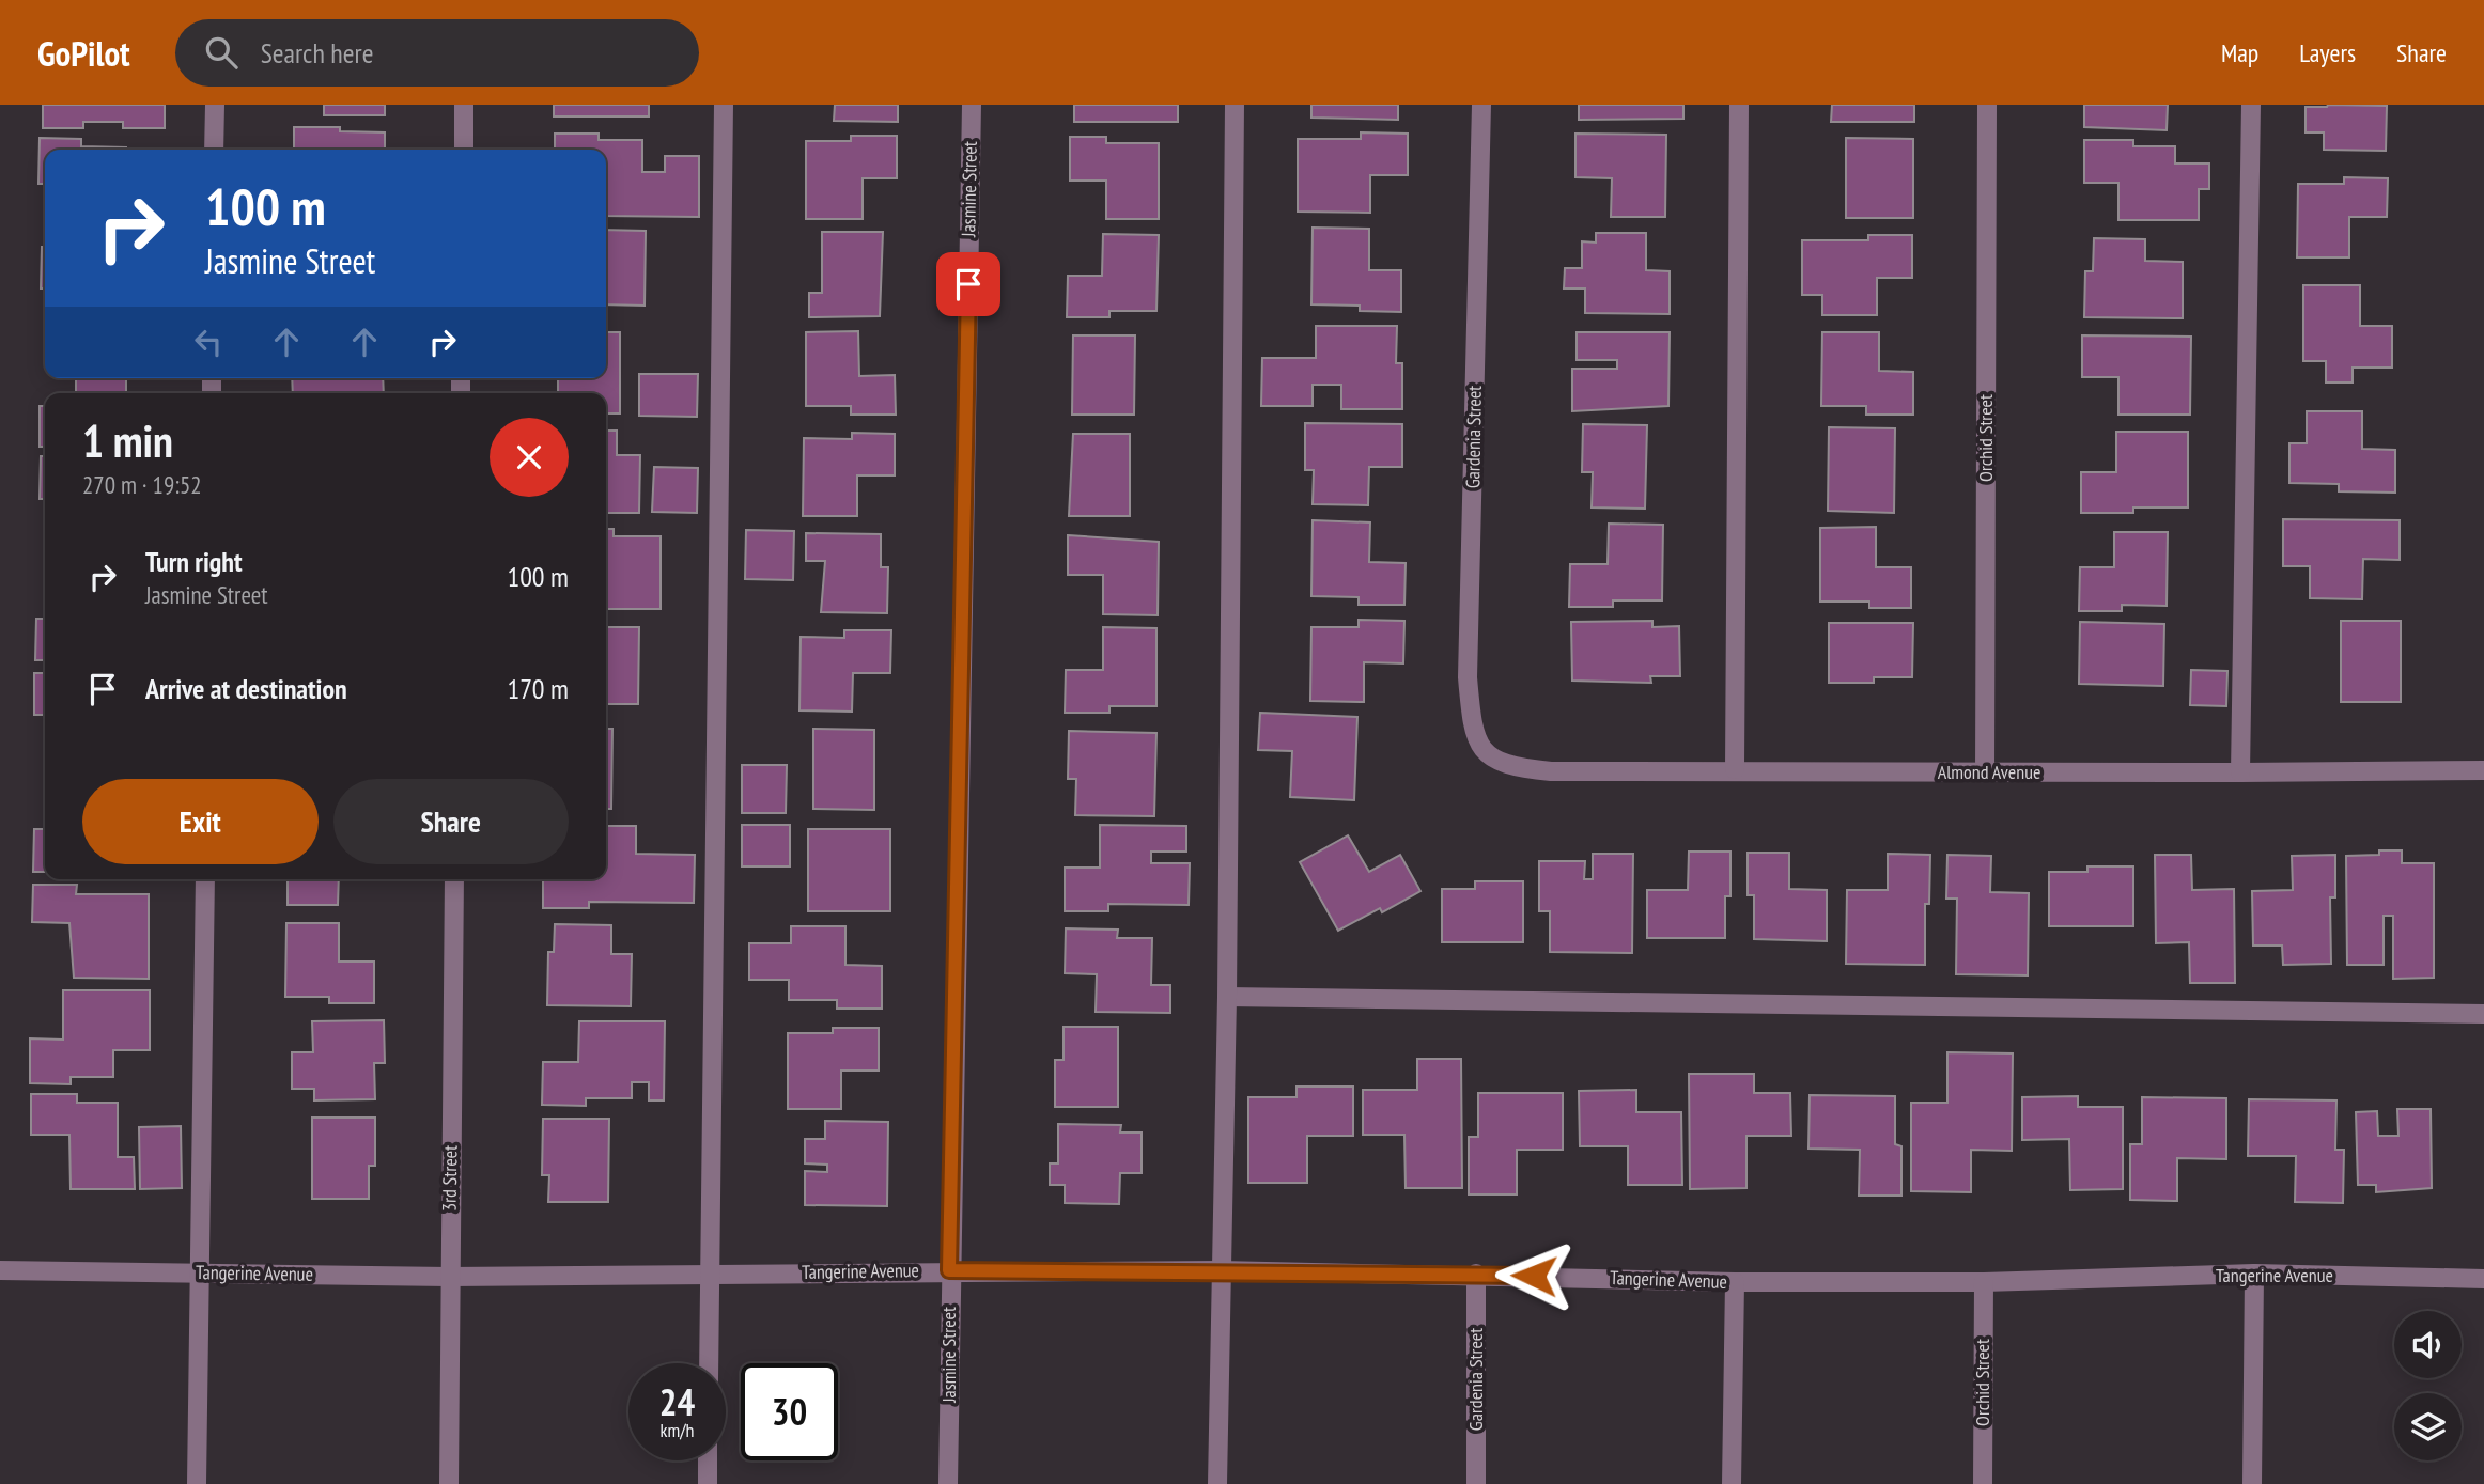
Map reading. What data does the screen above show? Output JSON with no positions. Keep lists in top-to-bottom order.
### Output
{
  "streets": {
    "street": [
      "Jasmine Street",
      "Gardenia Street",
      "Orchid Street",
      "Almond Avenue",
      "3rd Street",
      "Tangerine Avenue"
    ]
  },
  "crossings": [
    ["Jasmine Street", "Tangerine Avenue"],
    ["Gardenia Street", "Almond Avenue"],
    ["Gardenia Street", "Tangerine Avenue"],
    ["Orchid Street", "Almond Avenue"],
    ["Orchid Street", "Tangerine Avenue"],
    ["3rd Street", "Tangerine Avenue"]
  ],
  "page": {
    "header": "GoPilot",
    "search": "Search here",
    "nav": ["Map", "Layers", "Share"],
    "turn": ["100 m", "Jasmine Street"],
    "heading": ["1 min", "270 m · 19:52"],
    "list": [
      {
        "name": "Turn right",
        "note": "Jasmine Street",
        "value": "100 m"
      },
      {
        "name": "Arrive at destination",
        "value": "170 m"
      }
    ],
    "buttons": ["Exit", "Share"],
    "speed": "24 km/h",
    "limit": "30"
  }
}
